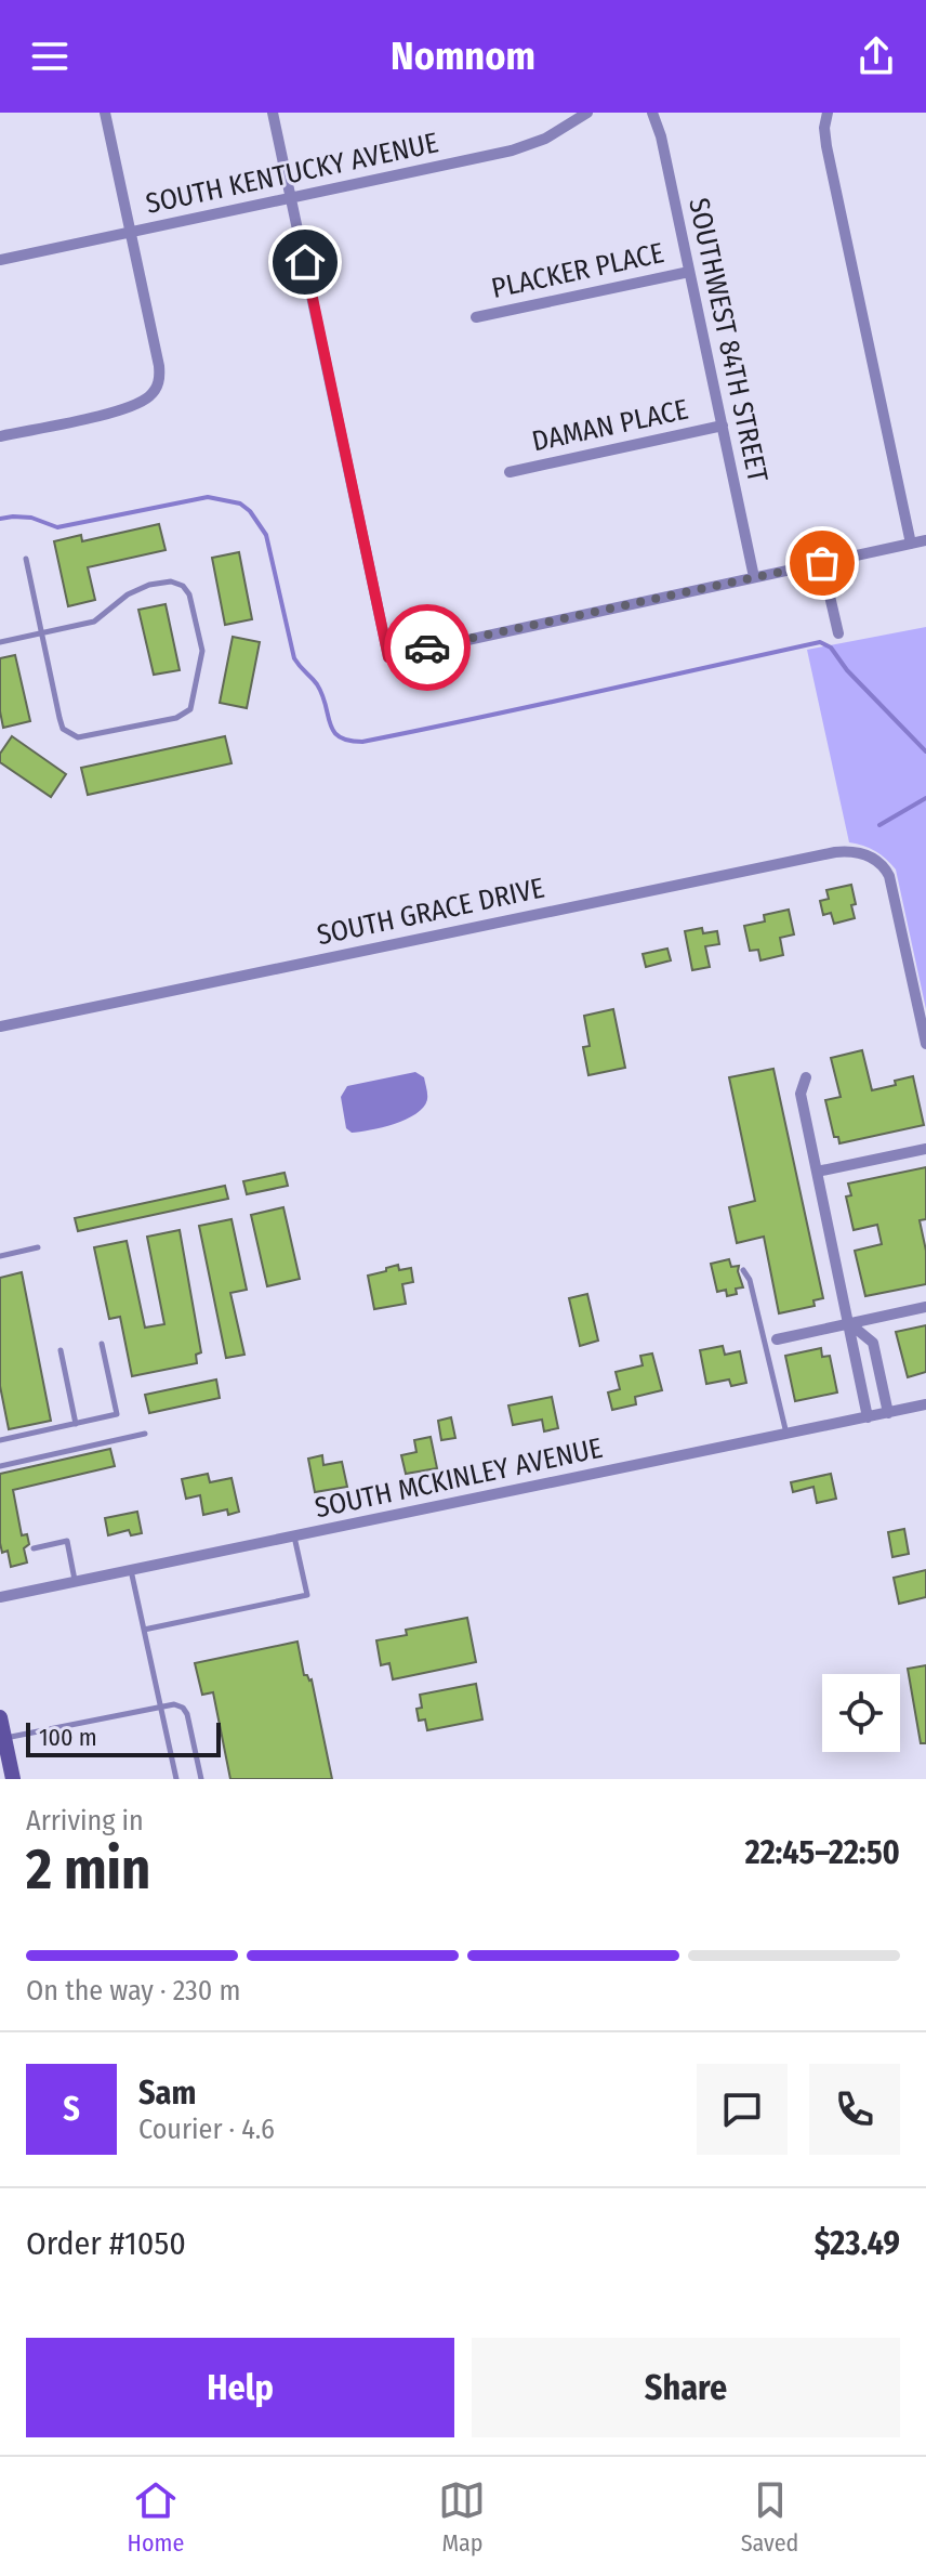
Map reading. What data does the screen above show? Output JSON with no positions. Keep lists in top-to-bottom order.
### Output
{
  "streets": {
    "street": [
      "SOUTH KENTUCKY AVENUE",
      "PLACKER PLACE",
      "SOUTHWEST 84TH STREET",
      "DAMAN PLACE",
      "SOUTH GRACE DRIVE",
      "SOUTH MCKINLEY AVENUE"
    ]
  },
  "crossings": [
    ["PLACKER PLACE", "SOUTHWEST 84TH STREET"],
    ["SOUTHWEST 84TH STREET", "DAMAN PLACE"]
  ],
  "scale_bar": "100 m",
  "page": {
    "header": "Nomnom",
    "scale": "100 m",
    "heading": ["2 min", "Arriving in", "22:45–22:50"],
    "panel": [
      "Sam",
      "Courier · 4.6",
      "Order #1050",
      "$23.49"
    ],
    "bar": "On the way · 230 m",
    "round": "S",
    "buttons": ["Help", "Share"],
    "tabs": ["Home", "Map", "Saved"]
  }
}
